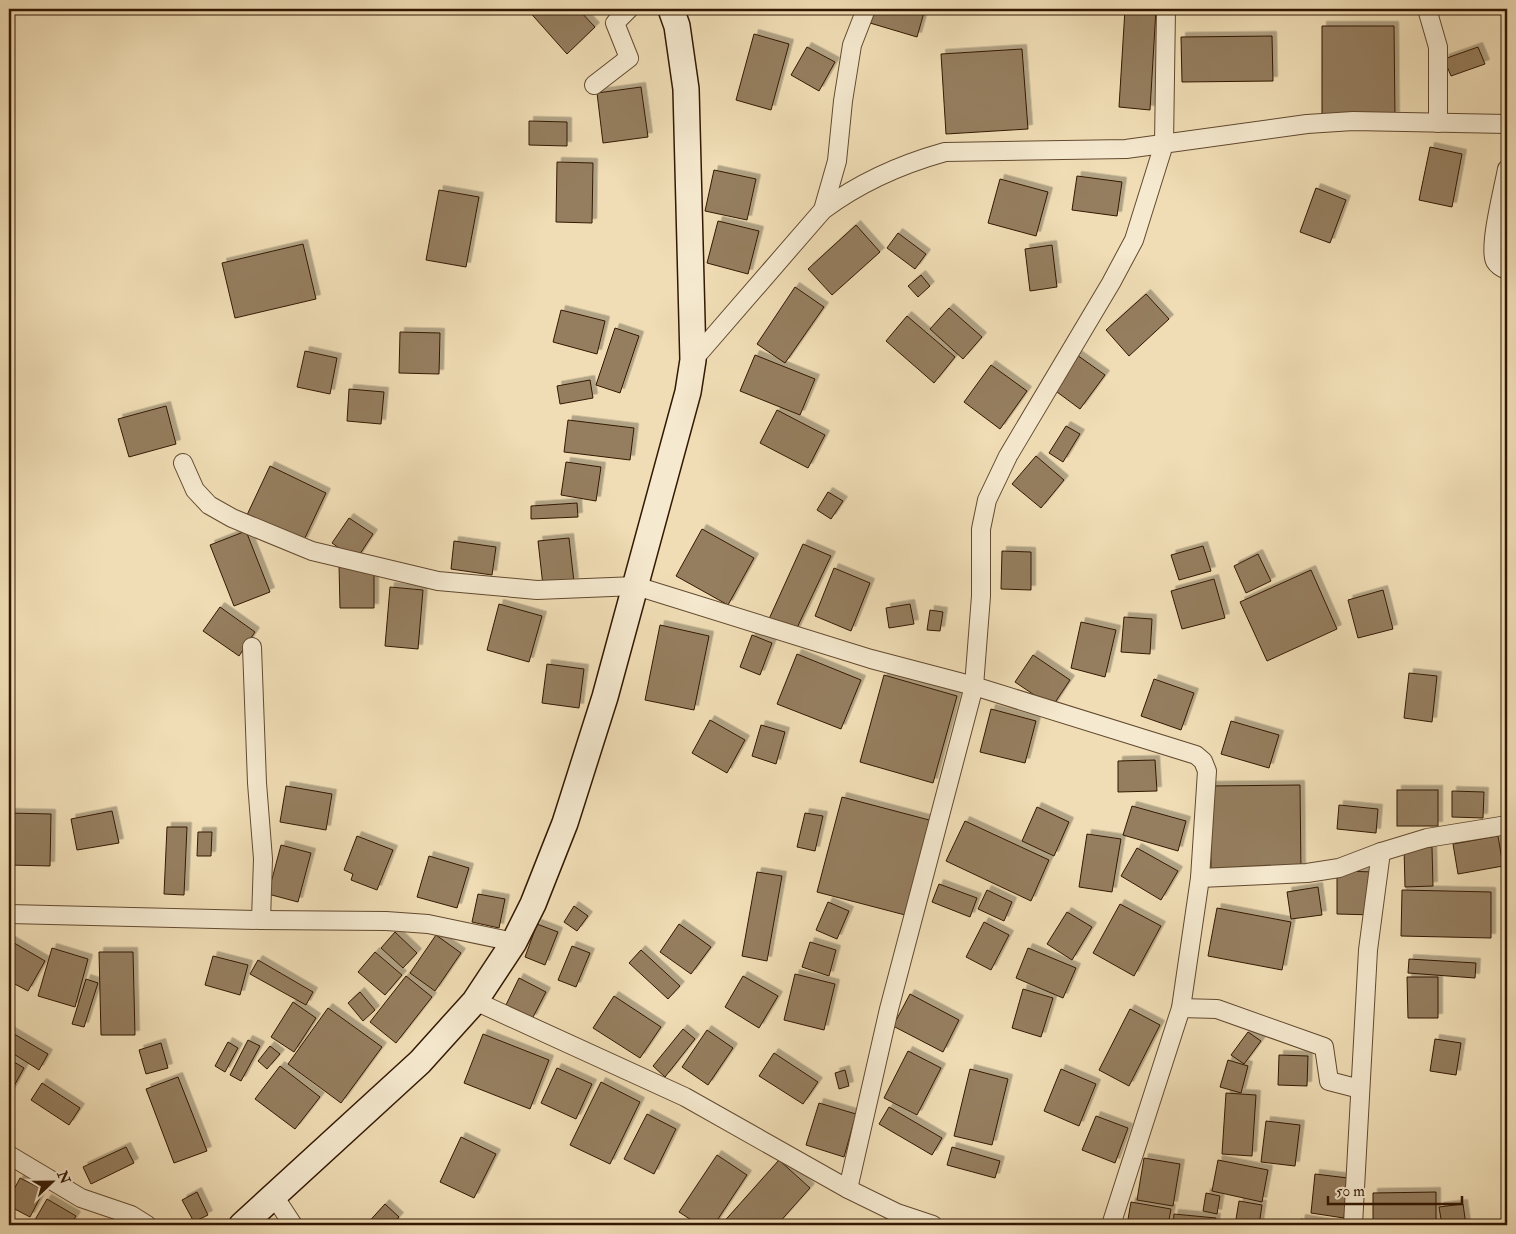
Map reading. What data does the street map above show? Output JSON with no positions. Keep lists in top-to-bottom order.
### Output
{
  "scale_bar": "50 m",
  "north": "right"
}
